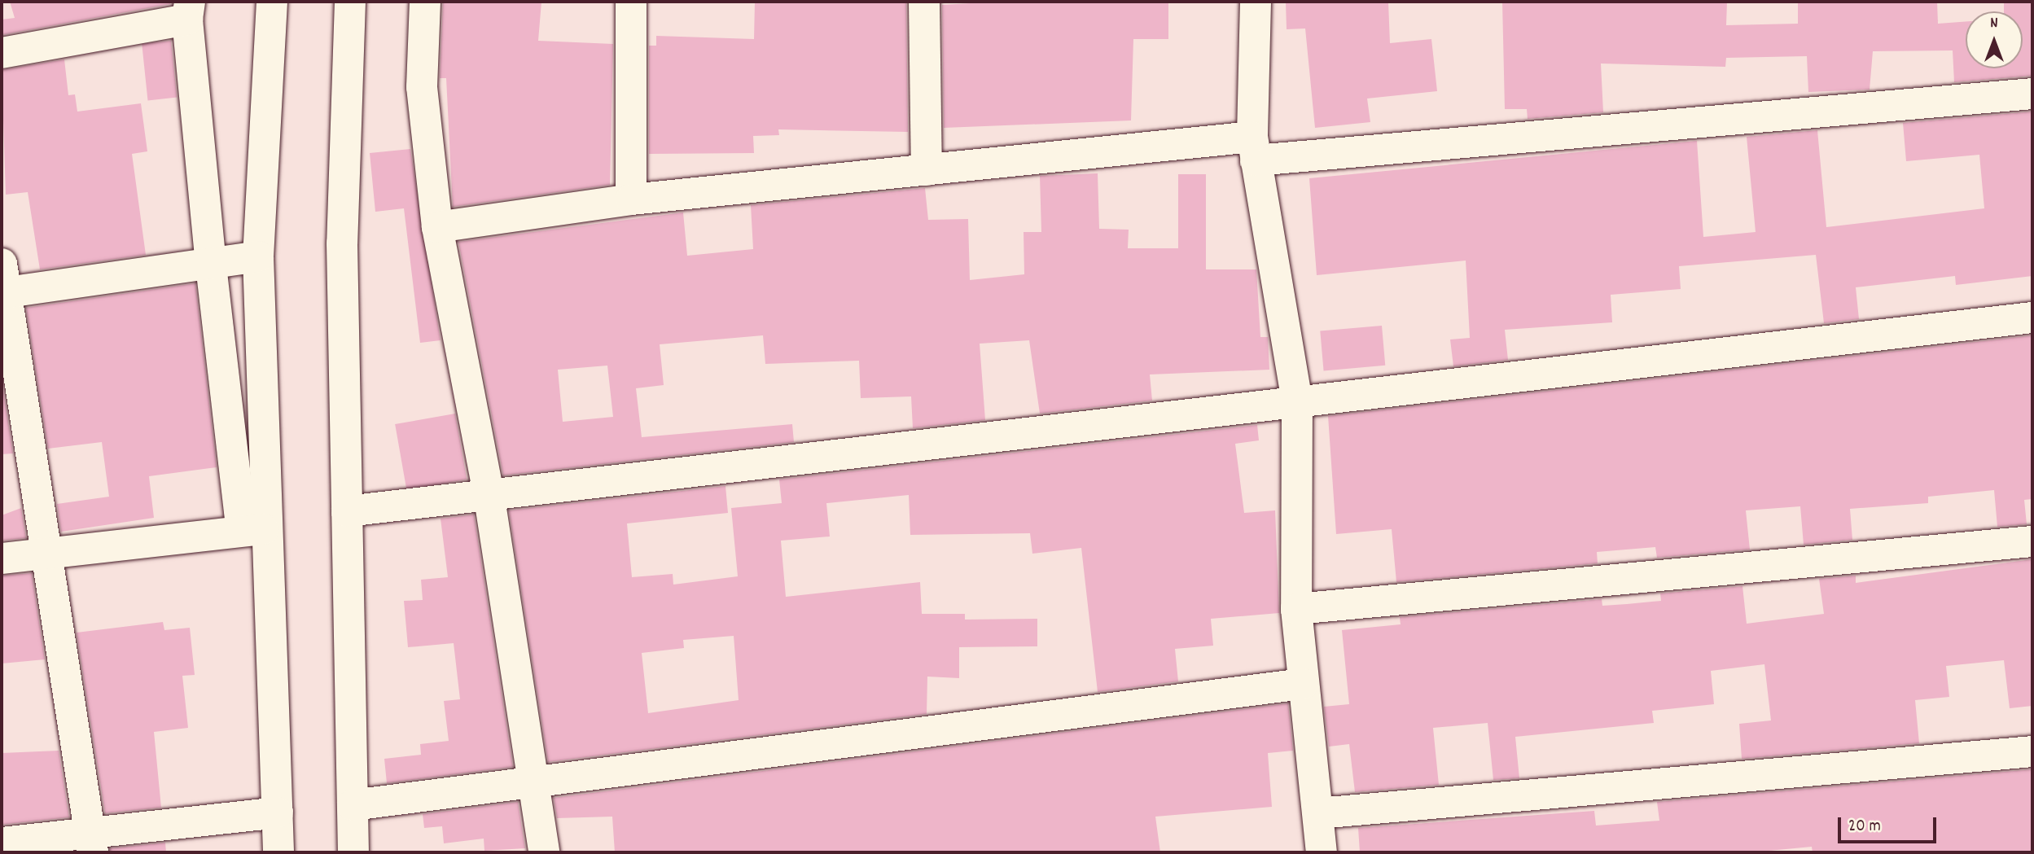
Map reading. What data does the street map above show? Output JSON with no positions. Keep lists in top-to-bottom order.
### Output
{
  "scale_bar": "20 m",
  "north": "top"
}
